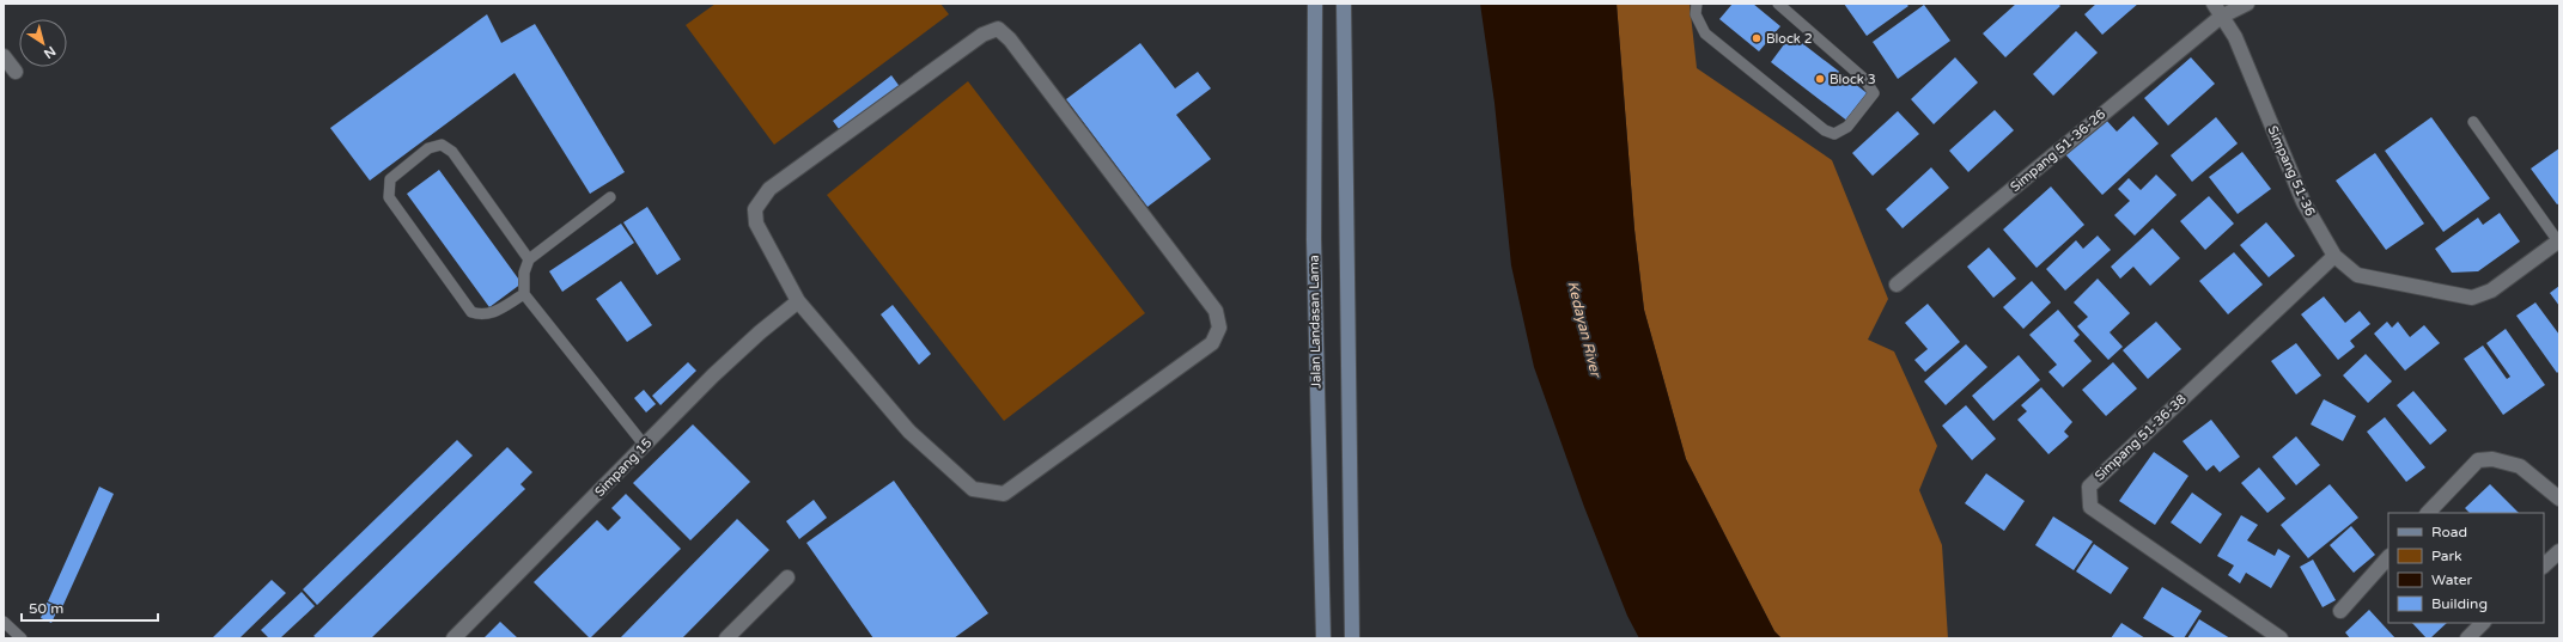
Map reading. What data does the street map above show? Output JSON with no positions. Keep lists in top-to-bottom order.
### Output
{
  "streets": {
    "main road": ["Jalan Landasan Lama"],
    "street": [
      "Simpang 51-36-26",
      "Simpang 51-36",
      "Simpang 51-36-38",
      "Simpang 15"
    ]
  },
  "crossings": [
    ["Simpang 51-36-26", "Simpang 51-36"],
    ["Simpang 51-36", "Simpang 51-36-38"]
  ],
  "water": ["Kedayan River"],
  "places": ["Block 2", "Block 3"],
  "legend": [
    "Road",
    "Park",
    "Water",
    "Building"
  ],
  "scale_bar": "50 m",
  "north": "bottom right"
}
